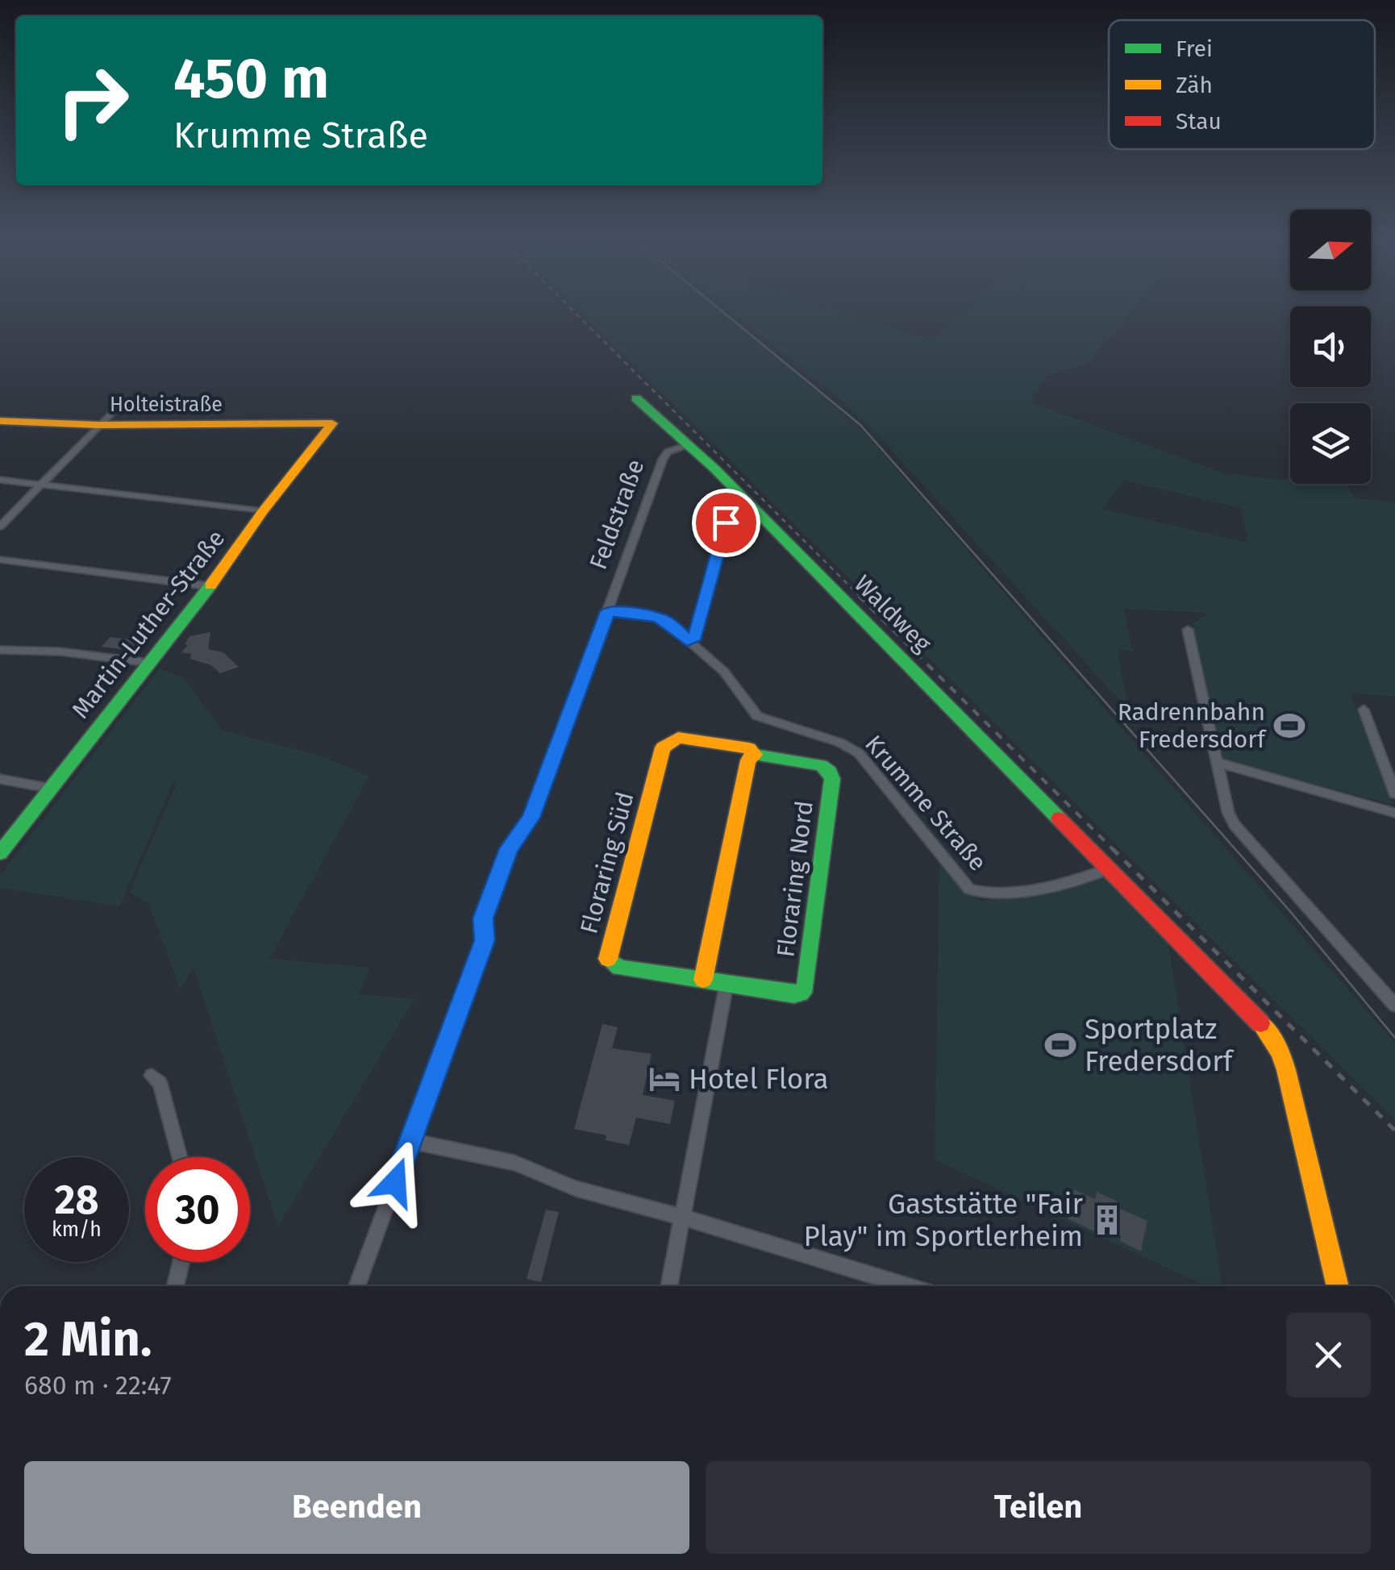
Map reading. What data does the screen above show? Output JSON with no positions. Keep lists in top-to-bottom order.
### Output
{
  "streets": {
    "street": [
      "Holteistraße",
      "Feldstraße",
      "Waldweg",
      "Martin-Luther-Straße",
      "Krumme Straße",
      "Floraring Süd",
      "Floraring Nord"
    ]
  },
  "crossings": [
    ["Holteistraße", "Martin-Luther-Straße"],
    ["Feldstraße", "Waldweg"],
    ["Feldstraße", "Krumme Straße"],
    ["Waldweg", "Krumme Straße"],
    ["Floraring Süd", "Floraring Nord"]
  ],
  "places": {
    "sports": ["Radrennbahn Fredersdorf", "Sportplatz Fredersdorf"],
    "hotel": ["Hotel Flora"],
    "building": ["Gaststätte \"Fair Play\" im Sportlerheim"]
  },
  "legend": ["Frei", "Zäh", "Stau"],
  "north": "right",
  "page": {
    "turn": ["450 m", "Krumme Straße"],
    "speed": "28 km/h",
    "limit": "30",
    "heading": ["2 Min.", "680 m · 22:47"],
    "buttons": ["Beenden", "Teilen"]
  }
}
